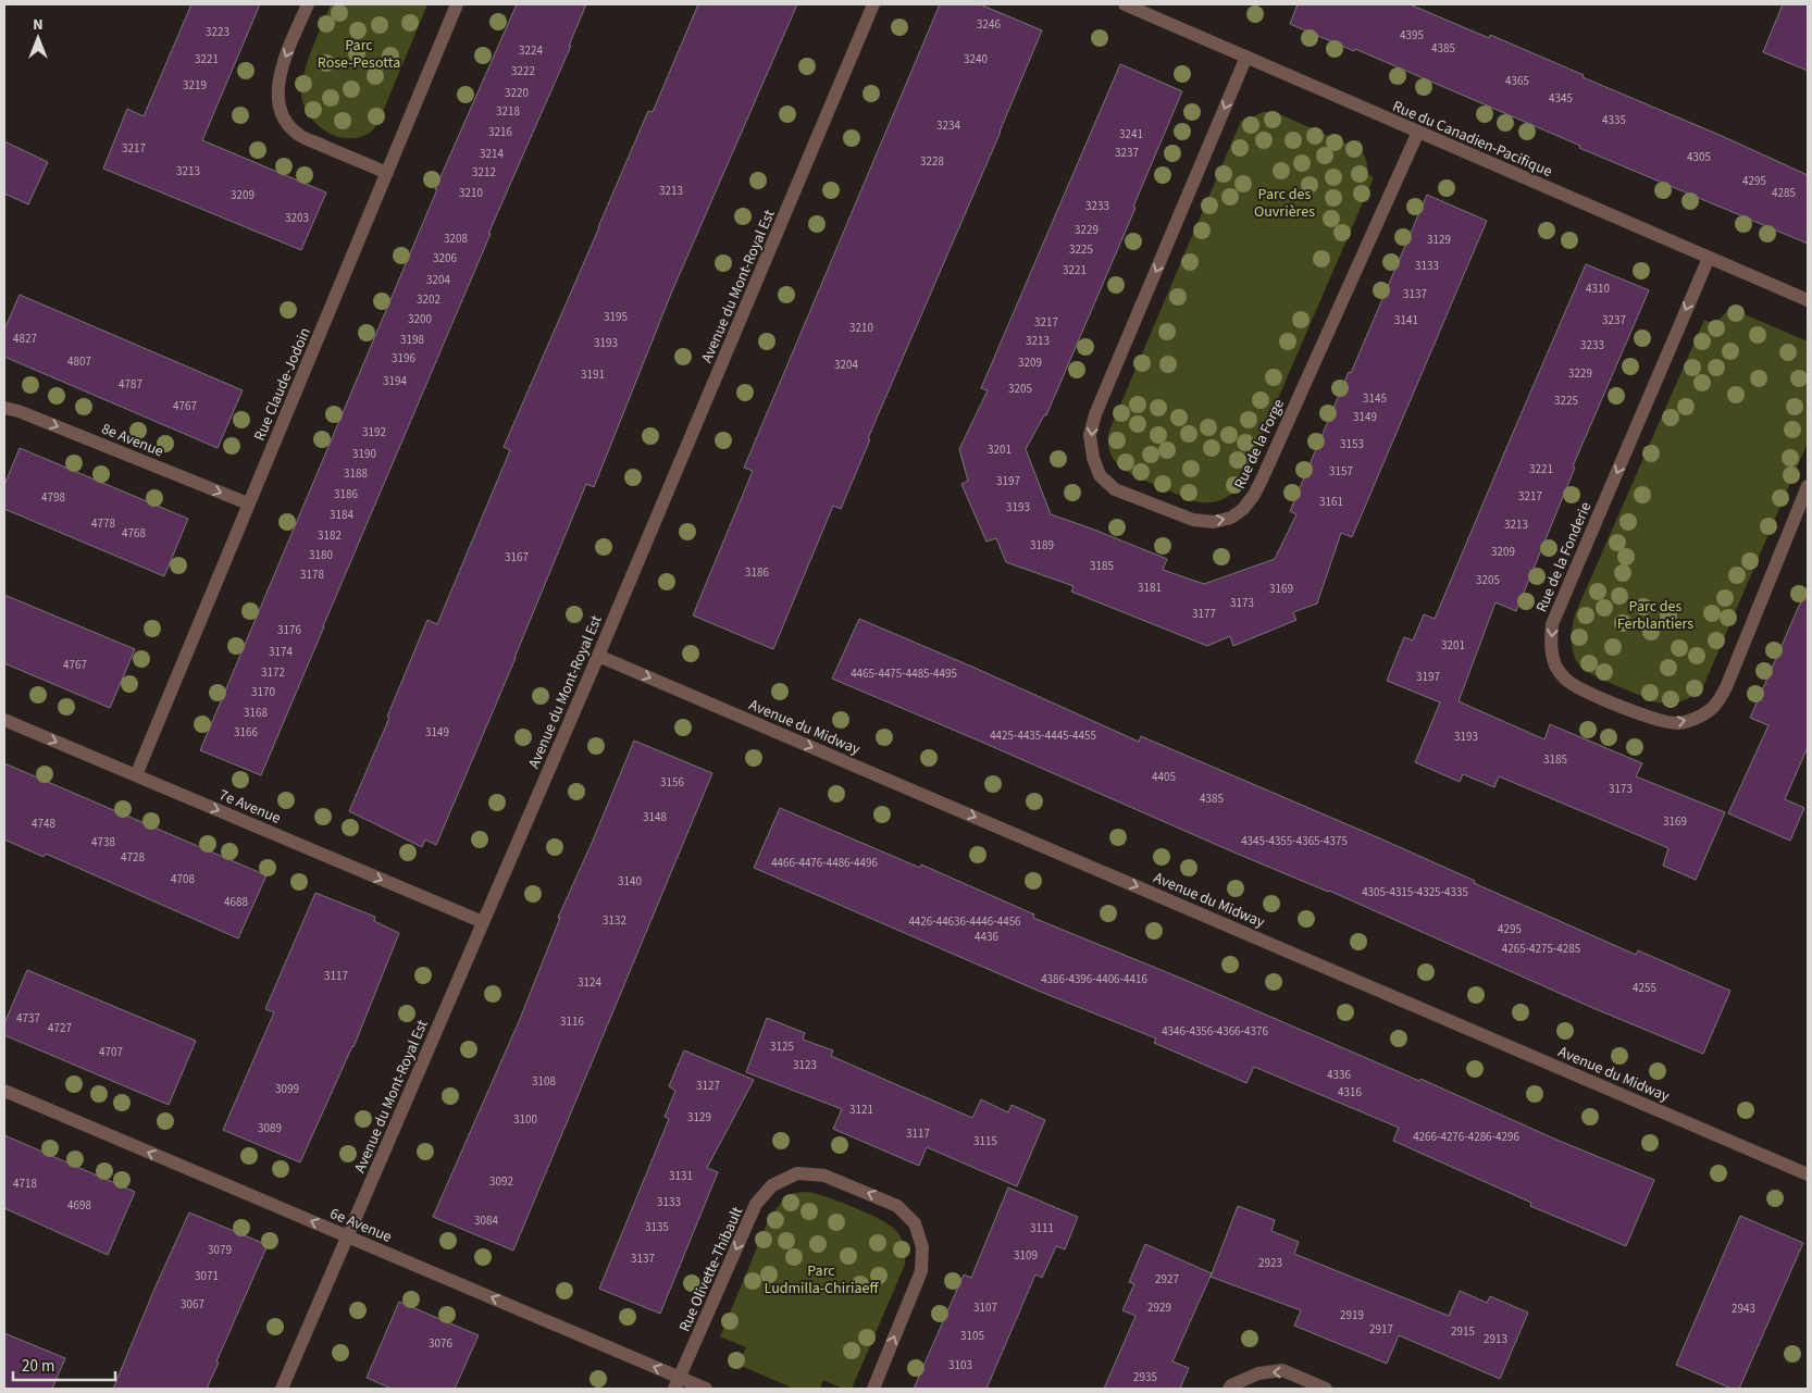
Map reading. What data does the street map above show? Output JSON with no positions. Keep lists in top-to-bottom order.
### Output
{
  "streets": {
    "street": [
      "Rue du Canadien-Pacifique",
      "Avenue du Mont-Royal Est",
      "Rue Claude-Jodoin",
      "8e Avenue",
      "Rue de la Forge",
      "Rue de la Fonderie",
      "Avenue du Midway",
      "7e Avenue",
      "6e Avenue",
      "Rue Olivette-Thibault"
    ]
  },
  "crossings": [
    ["Rue du Canadien-Pacifique", "Rue de la Forge"],
    ["Rue du Canadien-Pacifique", "Rue de la Fonderie"],
    ["Avenue du Mont-Royal Est", "Avenue du Midway"],
    ["Avenue du Mont-Royal Est", "7e Avenue"],
    ["Avenue du Mont-Royal Est", "6e Avenue"],
    ["Rue Claude-Jodoin", "8e Avenue"],
    ["Rue Claude-Jodoin", "7e Avenue"],
    ["6e Avenue", "Rue Olivette-Thibault"]
  ],
  "one_way": [
    "8e Avenue",
    "Avenue du Midway",
    "7e Avenue",
    "6e Avenue"
  ],
  "parks": [
    "Parc Rose-Pesotta",
    "Parc des Ouvrières",
    "Parc des Ferblantiers",
    "Parc Ludmilla-Chiriaeff"
  ],
  "house_numbers": [
    "3246",
    "3223",
    "4395",
    "4385",
    "3224",
    "3221",
    "3240",
    "3222",
    "4365",
    "3219",
    "3220",
    "4345",
    "3218",
    "4335",
    "3234",
    "3216",
    "3241",
    "3217",
    "3237",
    "3214",
    "4305",
    "3228",
    "3213",
    "3212",
    "4295",
    "3213",
    "3210",
    "4285",
    "3209",
    "3233",
    "3203",
    "3229",
    "3208",
    "3129",
    "3225",
    "3206",
    "3133",
    "3221",
    "3204",
    "4310",
    "3137",
    "3202",
    "3195",
    "3200",
    "3141",
    "3237",
    "3217",
    "3210",
    "4827",
    "3198",
    "3213",
    "3193",
    "3233",
    "3196",
    "4807",
    "3209",
    "3204",
    "3229",
    "3191",
    "3194",
    "4787",
    "3205",
    "3145",
    "3225",
    "4767",
    "3149",
    "3192",
    "3153",
    "3201",
    "3190",
    "3221",
    "3157",
    "3188",
    "3197",
    "3186",
    "3217",
    "4798",
    "3161",
    "3193",
    "3184",
    "4778",
    "3213",
    "4768",
    "3182",
    "3189",
    "3209",
    "3180",
    "3167",
    "3185",
    "3186",
    "3178",
    "3205",
    "3181",
    "3169",
    "3173",
    "3177",
    "3176",
    "3201",
    "3174",
    "4767",
    "3172",
    "4465-4475-4485-4495",
    "3197",
    "3170",
    "3168",
    "3166",
    "3149",
    "4425-4435-4445-4455",
    "3193",
    "3185",
    "4405",
    "3156",
    "3173",
    "4385",
    "3148",
    "3169",
    "4748",
    "4345-4355-4365-4375",
    "4738",
    "4728",
    "4466-4476-4486-4496",
    "4708",
    "3140",
    "4305-4315-4325-4335",
    "4688",
    "3132",
    "4426-44636-4446-4456",
    "4295",
    "4436",
    "4265-4275-4285",
    "3117",
    "4386-4396-4406-4416",
    "3124",
    "4255",
    "4737",
    "3116",
    "4727",
    "4346-4356-4366-4376",
    "3125",
    "4707",
    "3123",
    "4336",
    "3108",
    "3127",
    "3099",
    "4316",
    "3121",
    "3129",
    "3100",
    "3089",
    "3117",
    "4266-4276-4286-4296",
    "3115",
    "3131",
    "3092",
    "4718",
    "3133",
    "4698",
    "3084",
    "3135",
    "3111",
    "3079",
    "3109",
    "3137",
    "2923",
    "3071",
    "2927",
    "3067",
    "3107",
    "2929",
    "2943",
    "2919",
    "2917",
    "2915",
    "3105",
    "2913",
    "3076",
    "3103",
    "2935"
  ],
  "scale_bar": "20 m",
  "north": "top"
}
